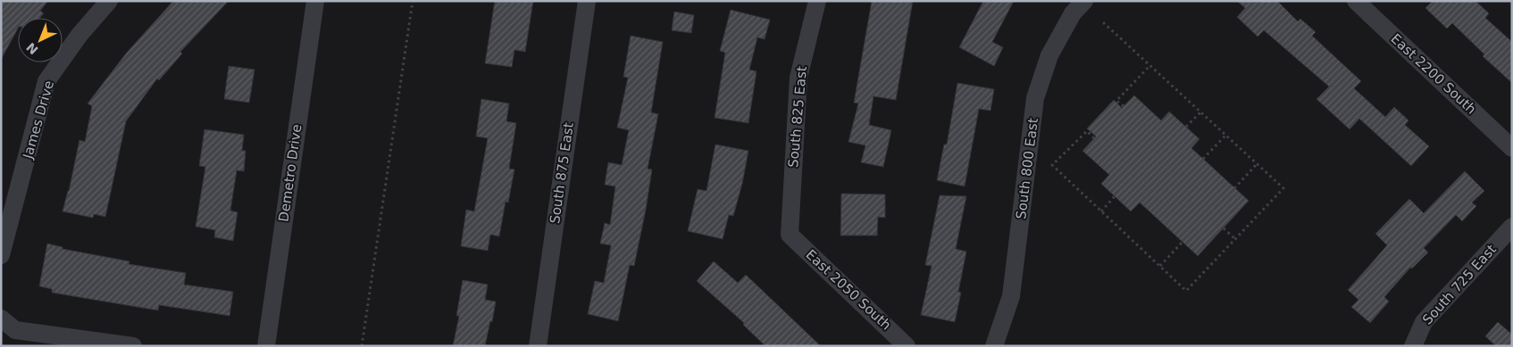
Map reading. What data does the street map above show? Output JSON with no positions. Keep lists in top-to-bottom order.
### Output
{
  "streets": {
    "street": [
      "East 2200 South",
      "South 825 East",
      "James Drive",
      "South 800 East",
      "Demetro Drive",
      "South 875 East",
      "South 725 East",
      "East 2050 South"
    ]
  },
  "crossings": [
    ["South 825 East", "East 2050 South"]
  ],
  "north": "bottom left"
}
